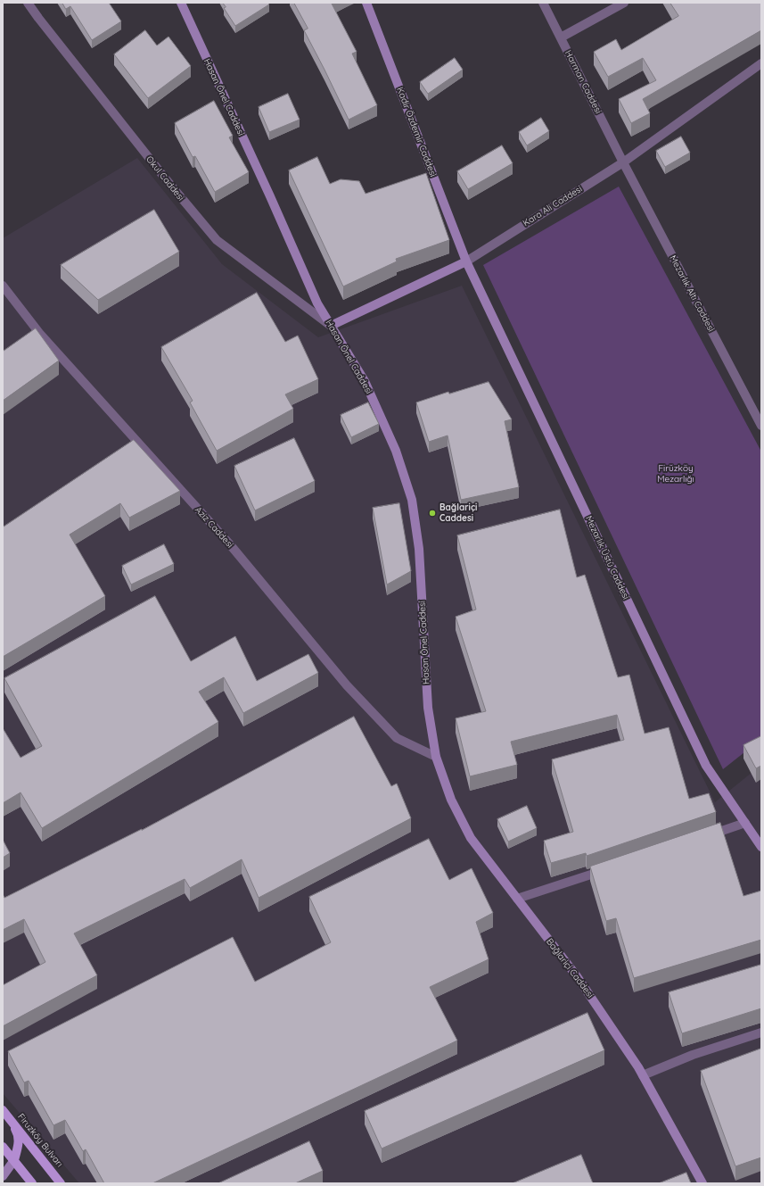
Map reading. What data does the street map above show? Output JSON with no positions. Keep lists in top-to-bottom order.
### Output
{
  "streets": {
    "main road": ["Firuzköy Bulvarı"],
    "street": [
      "Harman Caddesi",
      "Hasan Önel Caddesi",
      "Kadir Özdemir Caddesi",
      "Okul Caddesi",
      "Kara Ali Caddesi",
      "Mezarlık Altı Caddesi",
      "Aziz Caddesi",
      "Mezarlık Üstü Caddesi",
      "Bağlariçi Caddesi"
    ]
  },
  "crossings": [
    ["Harman Caddesi", "Kara Ali Caddesi"],
    ["Harman Caddesi", "Mezarlık Altı Caddesi"],
    ["Hasan Önel Caddesi", "Okul Caddesi"],
    ["Hasan Önel Caddesi", "Kara Ali Caddesi"],
    ["Hasan Önel Caddesi", "Aziz Caddesi"],
    ["Hasan Önel Caddesi", "Bağlariçi Caddesi"],
    ["Kadir Özdemir Caddesi", "Kara Ali Caddesi"],
    ["Kadir Özdemir Caddesi", "Mezarlık Üstü Caddesi"],
    ["Okul Caddesi", "Kara Ali Caddesi"],
    ["Kara Ali Caddesi", "Mezarlık Altı Caddesi"],
    ["Kara Ali Caddesi", "Mezarlık Üstü Caddesi"],
    ["Aziz Caddesi", "Bağlariçi Caddesi"]
  ],
  "parks": ["Firüzköy Mezarlığı"],
  "places": ["Bağlariçi Caddesi"]
}
